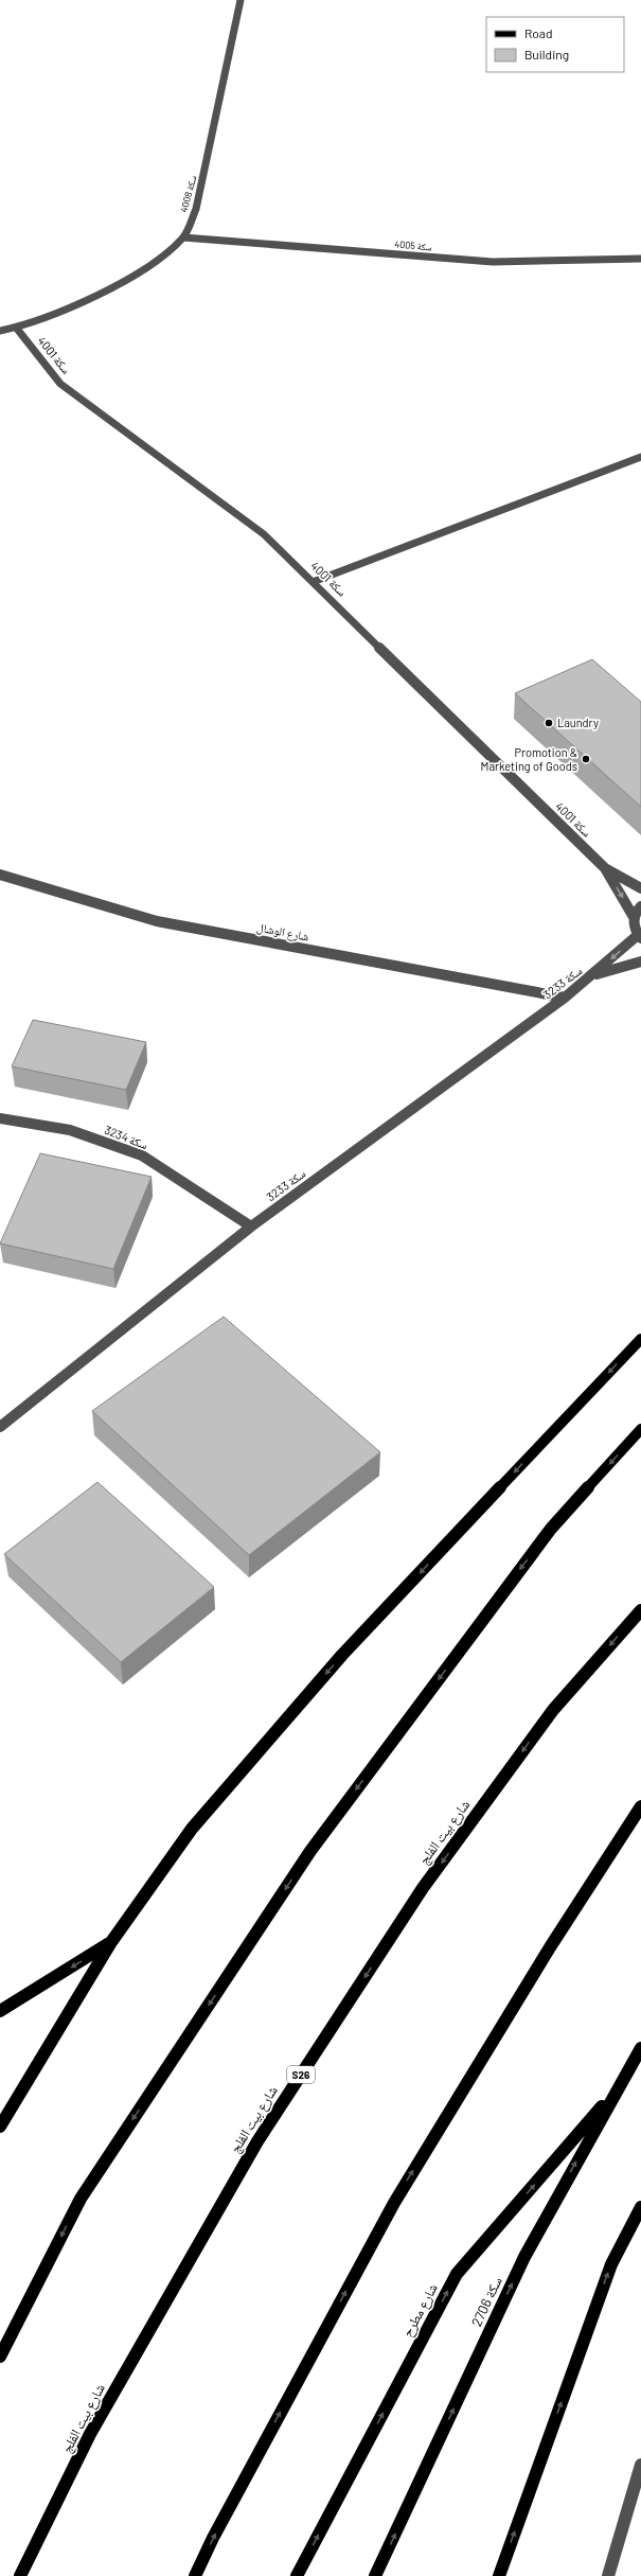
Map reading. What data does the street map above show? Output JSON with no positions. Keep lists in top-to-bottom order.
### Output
{
  "streets": {
    "main road": [
      "شارع بيت الفلج",
      "S26",
      "سكة 2706",
      "شارع مطرح"
    ],
    "street": [
      "سكة 4008",
      "سكة 4005",
      "سكة 4001",
      "شارع الوشال",
      "سكة 3233",
      "سكة 3234"
    ]
  },
  "crossings": [
    ["سكة 4008", "سكة 4005"],
    ["سكة 4008", "سكة 4001"],
    ["سكة 4001", "سكة 3233"],
    ["شارع الوشال", "سكة 3233"],
    ["سكة 3233", "سكة 3234"],
    ["سكة 2706", "شارع مطرح"]
  ],
  "one_way": ["شارع بيت الفلج"],
  "places": ["Laundry", "Promotion & Marketing of Goods"],
  "legend": ["Road", "Building"]
}
